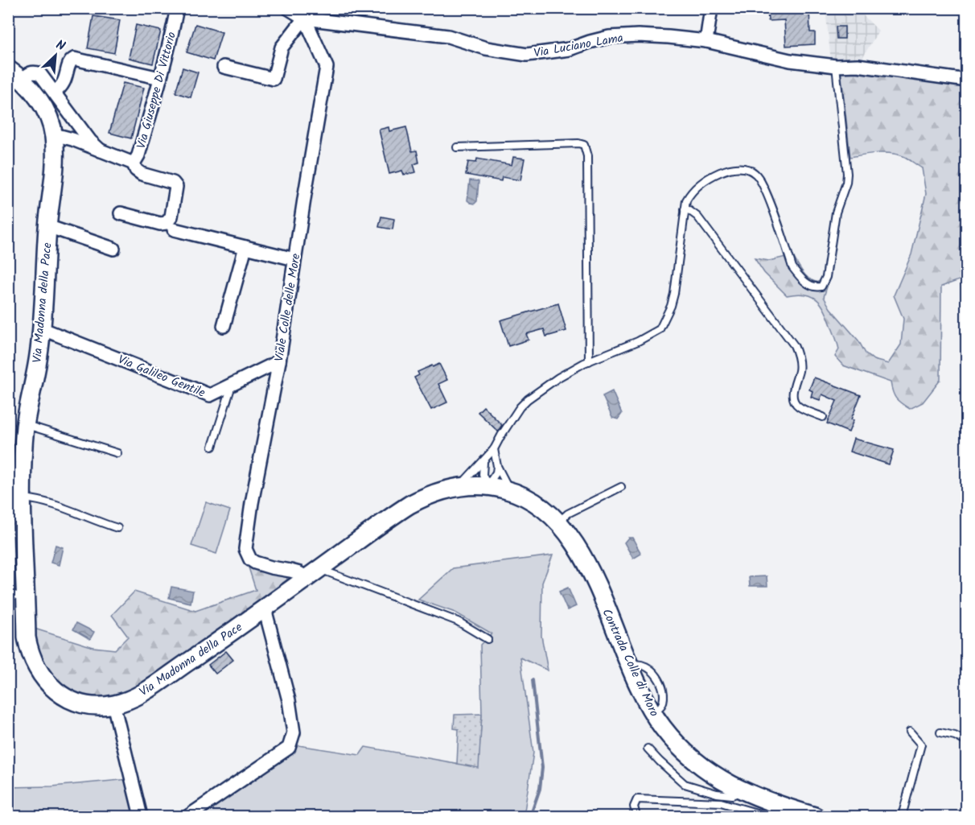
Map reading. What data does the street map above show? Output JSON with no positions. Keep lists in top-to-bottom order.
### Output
{
  "streets": {
    "main road": ["Via Madonna della Pace", "Contrada Colle di Moro"],
    "street": [
      "Via Luciano Lama",
      "Via Giuseppe Di Vittorio",
      "Viale Colle delle More",
      "Via Galileo Gentile"
    ]
  },
  "crossings": [
    ["Via Luciano Lama", "Viale Colle delle More"],
    ["Via Giuseppe Di Vittorio", "Via Madonna della Pace"],
    ["Via Madonna della Pace", "Viale Colle delle More"],
    ["Via Madonna della Pace", "Via Galileo Gentile"],
    ["Via Madonna della Pace", "Contrada Colle di Moro"],
    ["Viale Colle delle More", "Via Galileo Gentile"]
  ],
  "north": "top right"
}
